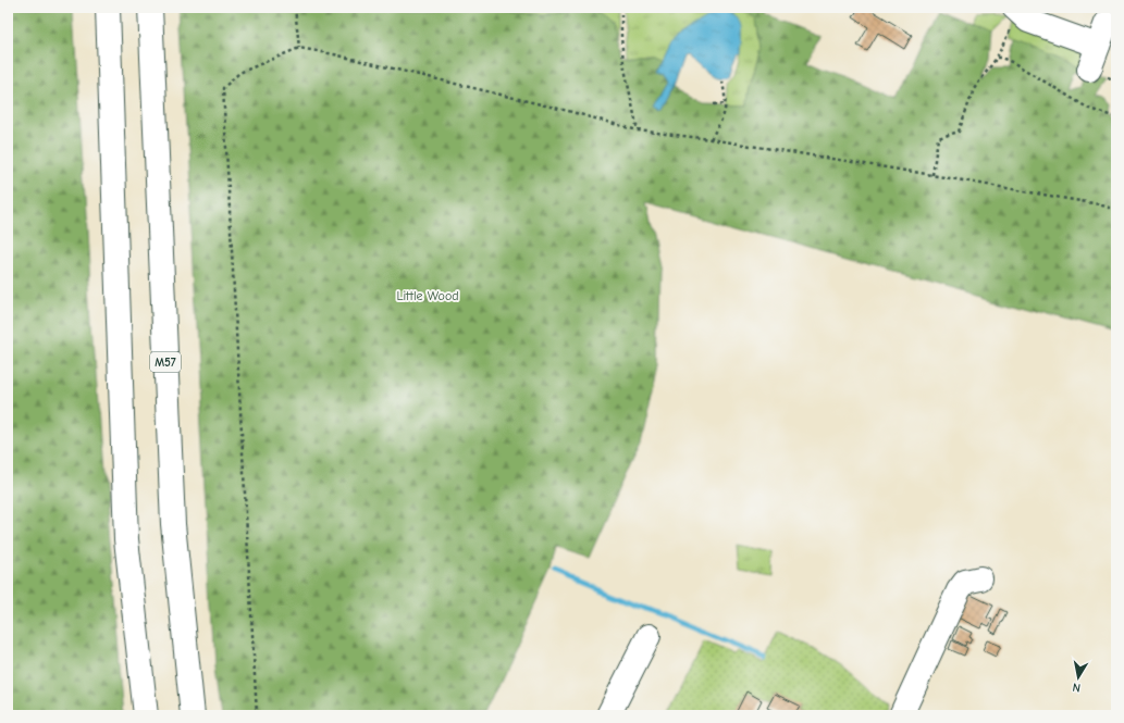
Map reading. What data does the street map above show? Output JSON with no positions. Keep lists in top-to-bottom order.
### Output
{
  "streets": {
    "main road": ["M57"]
  },
  "parks": ["Little Wood"],
  "north": "bottom"
}
